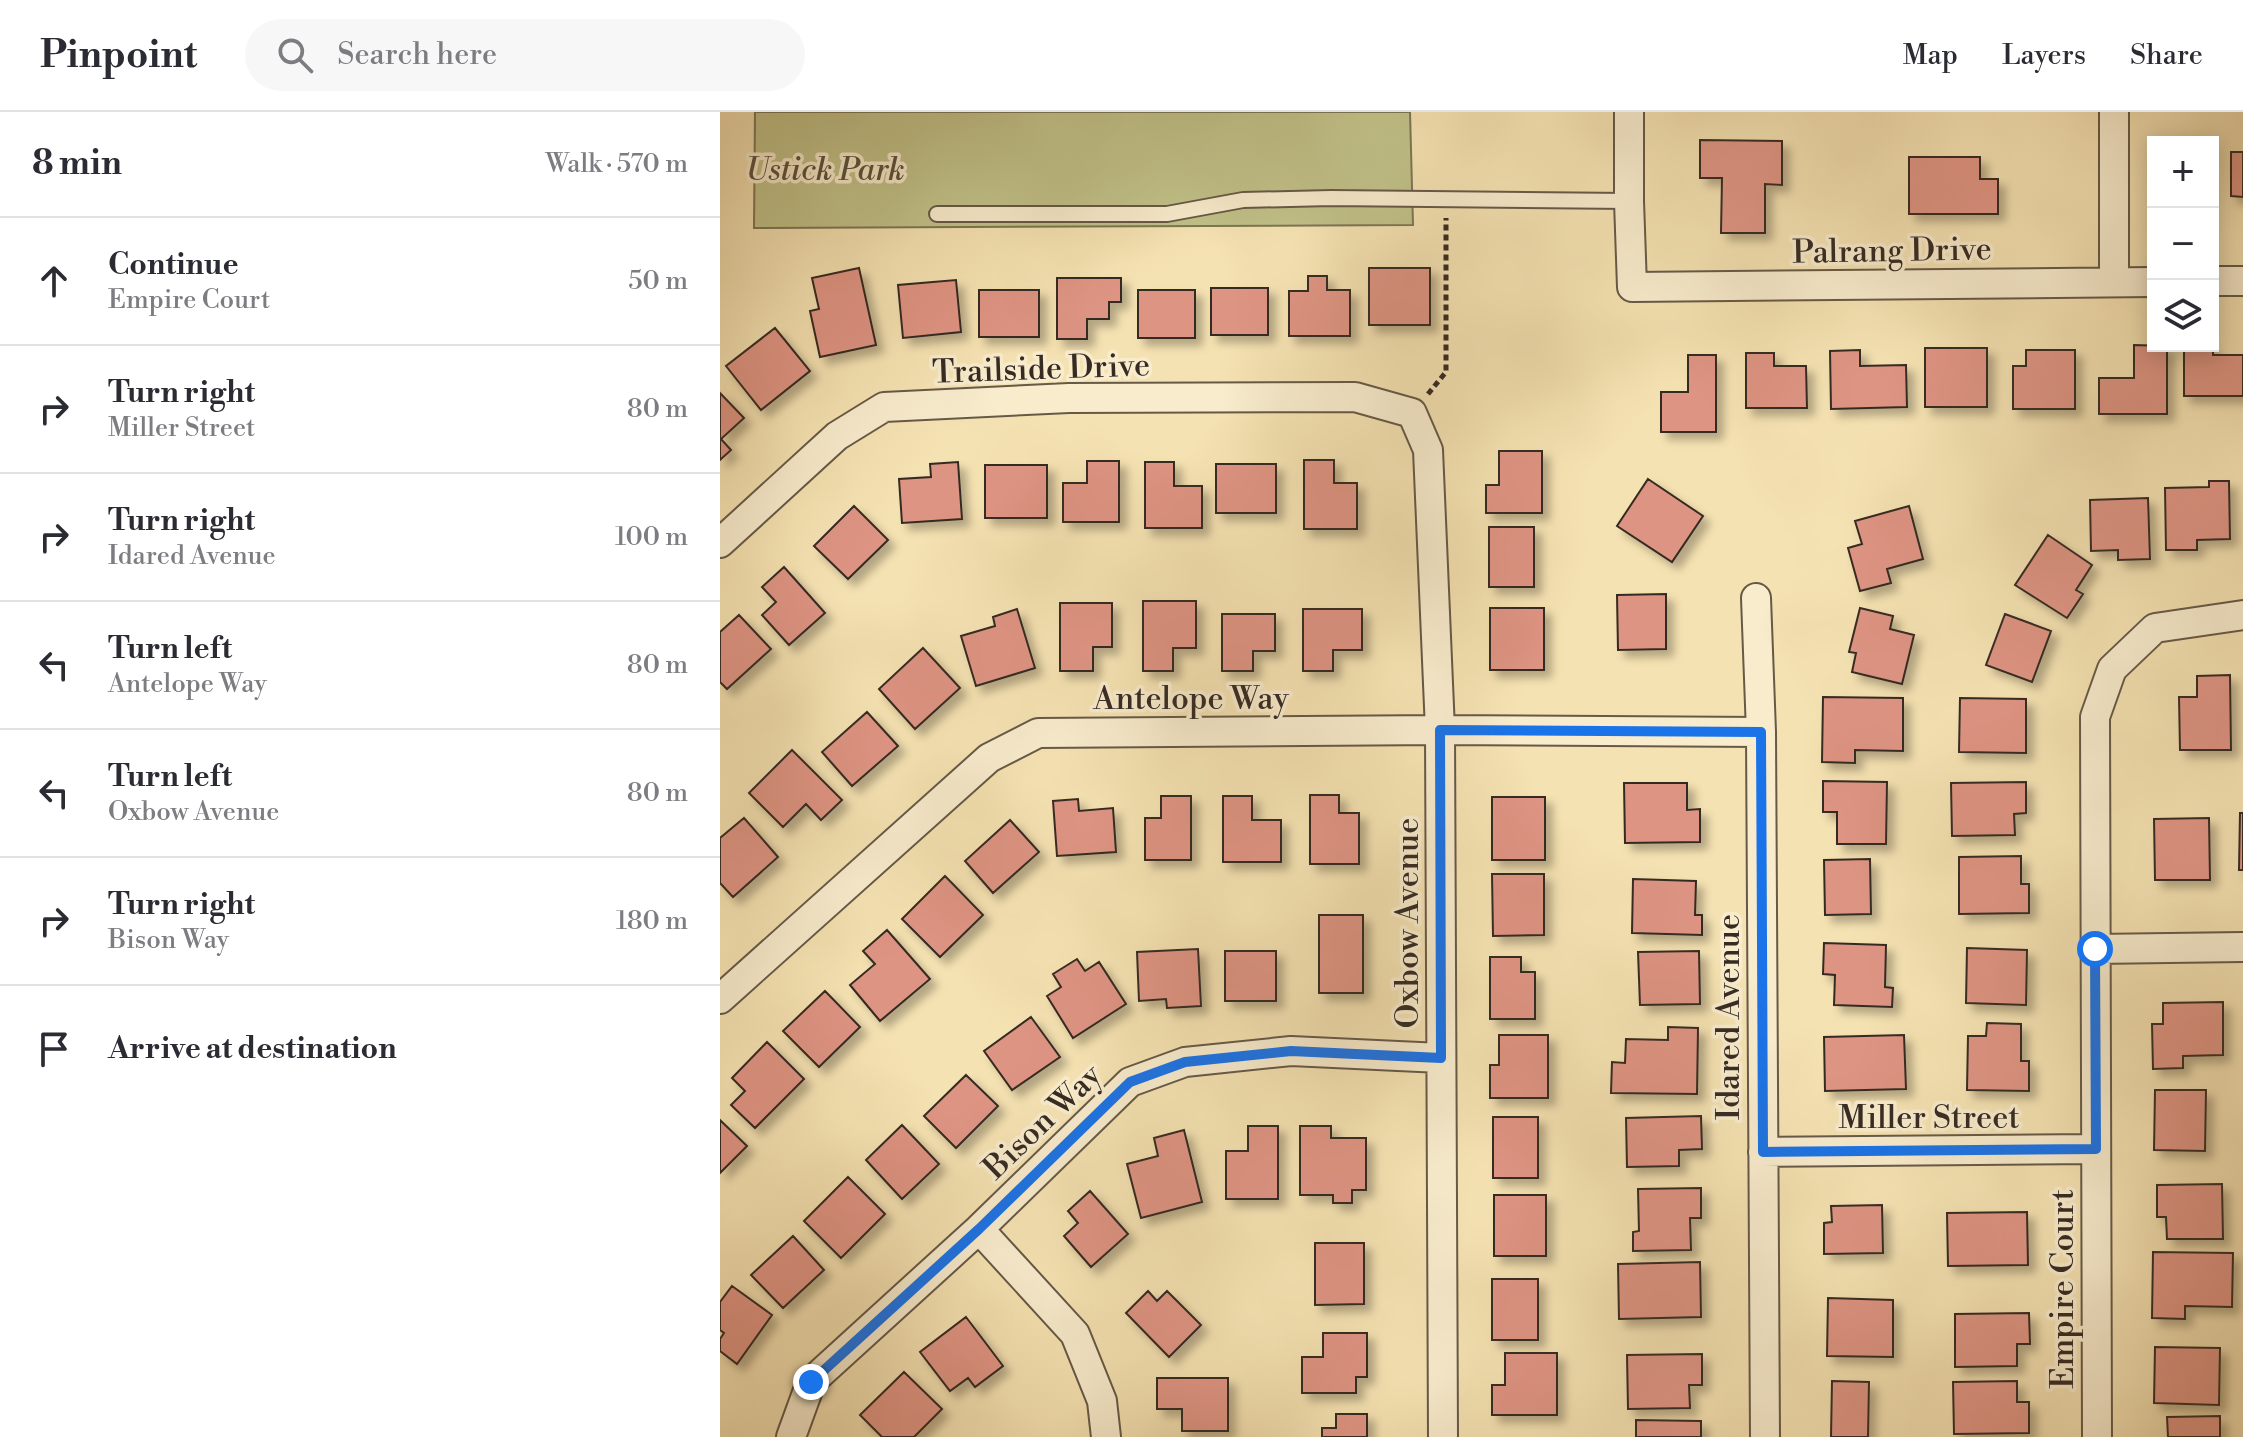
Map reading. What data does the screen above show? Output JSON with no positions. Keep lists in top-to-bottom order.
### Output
{
  "streets": {
    "street": [
      "Palrang Drive",
      "Trailside Drive",
      "Antelope Way",
      "Oxbow Avenue",
      "Idared Avenue",
      "Miller Street",
      "Bison Way",
      "Empire Court"
    ]
  },
  "crossings": [
    ["Trailside Drive", "Oxbow Avenue"],
    ["Antelope Way", "Oxbow Avenue"],
    ["Antelope Way", "Idared Avenue"],
    ["Oxbow Avenue", "Bison Way"],
    ["Idared Avenue", "Miller Street"],
    ["Miller Street", "Empire Court"]
  ],
  "parks": ["Ustick Park"],
  "page": {
    "header": "Pinpoint",
    "search": "Search here",
    "nav": ["Map", "Layers", "Share"],
    "heading": ["8 min", "Walk · 570 m"],
    "map_buttons": ["+", "−"],
    "list": [
      ["Continue", "Empire Court", "50 m"],
      ["Turn right", "Miller Street", "80 m"],
      ["Turn right", "Idared Avenue", "100 m"],
      ["Turn left", "Antelope Way", "80 m"],
      ["Turn left", "Oxbow Avenue", "80 m"],
      ["Turn right", "Bison Way", "180 m"],
      "Arrive at destination"
    ]
  }
}
